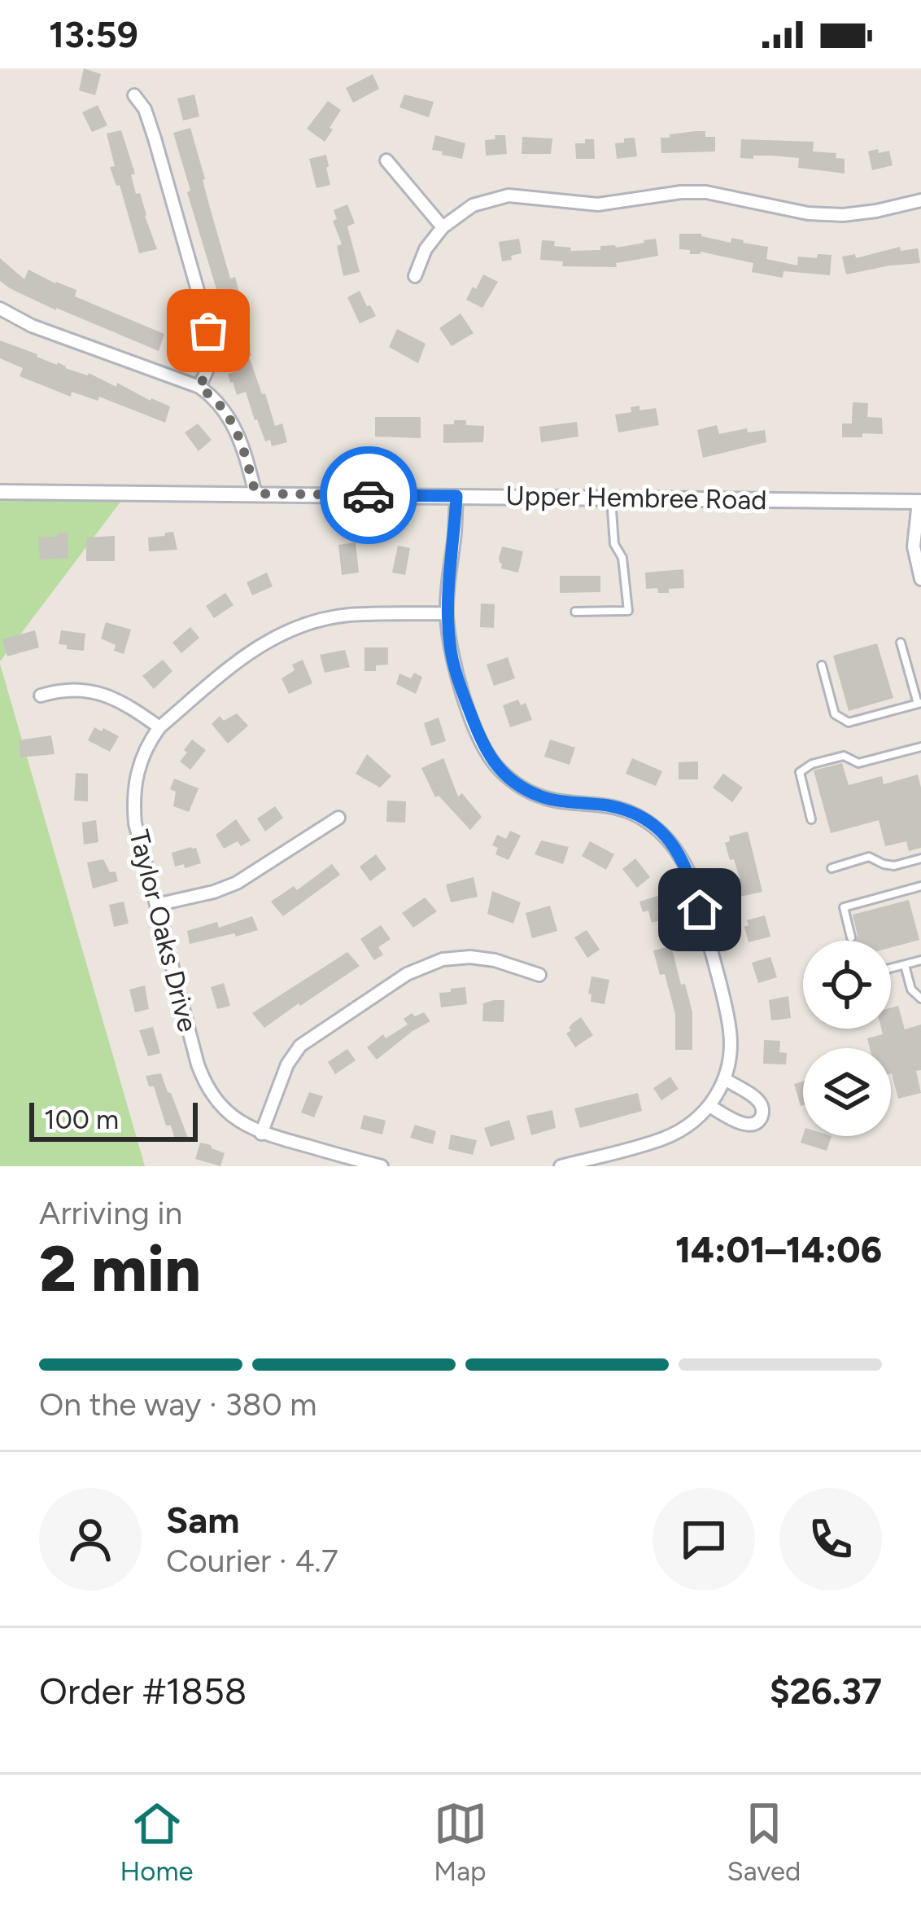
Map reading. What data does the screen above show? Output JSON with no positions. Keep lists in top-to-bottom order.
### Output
{
  "streets": {
    "street": ["Upper Hembree Road", "Taylor Oaks Drive"]
  },
  "scale_bar": "100 m",
  "page": {
    "status": "13:59",
    "scale": "100 m",
    "heading": ["2 min", "Arriving in", "14:01–14:06"],
    "panel": [
      "Sam",
      "Courier · 4.7",
      "Order #1858",
      "$26.37"
    ],
    "bar": "On the way · 380 m",
    "tabs": ["Home", "Map", "Saved"]
  }
}
